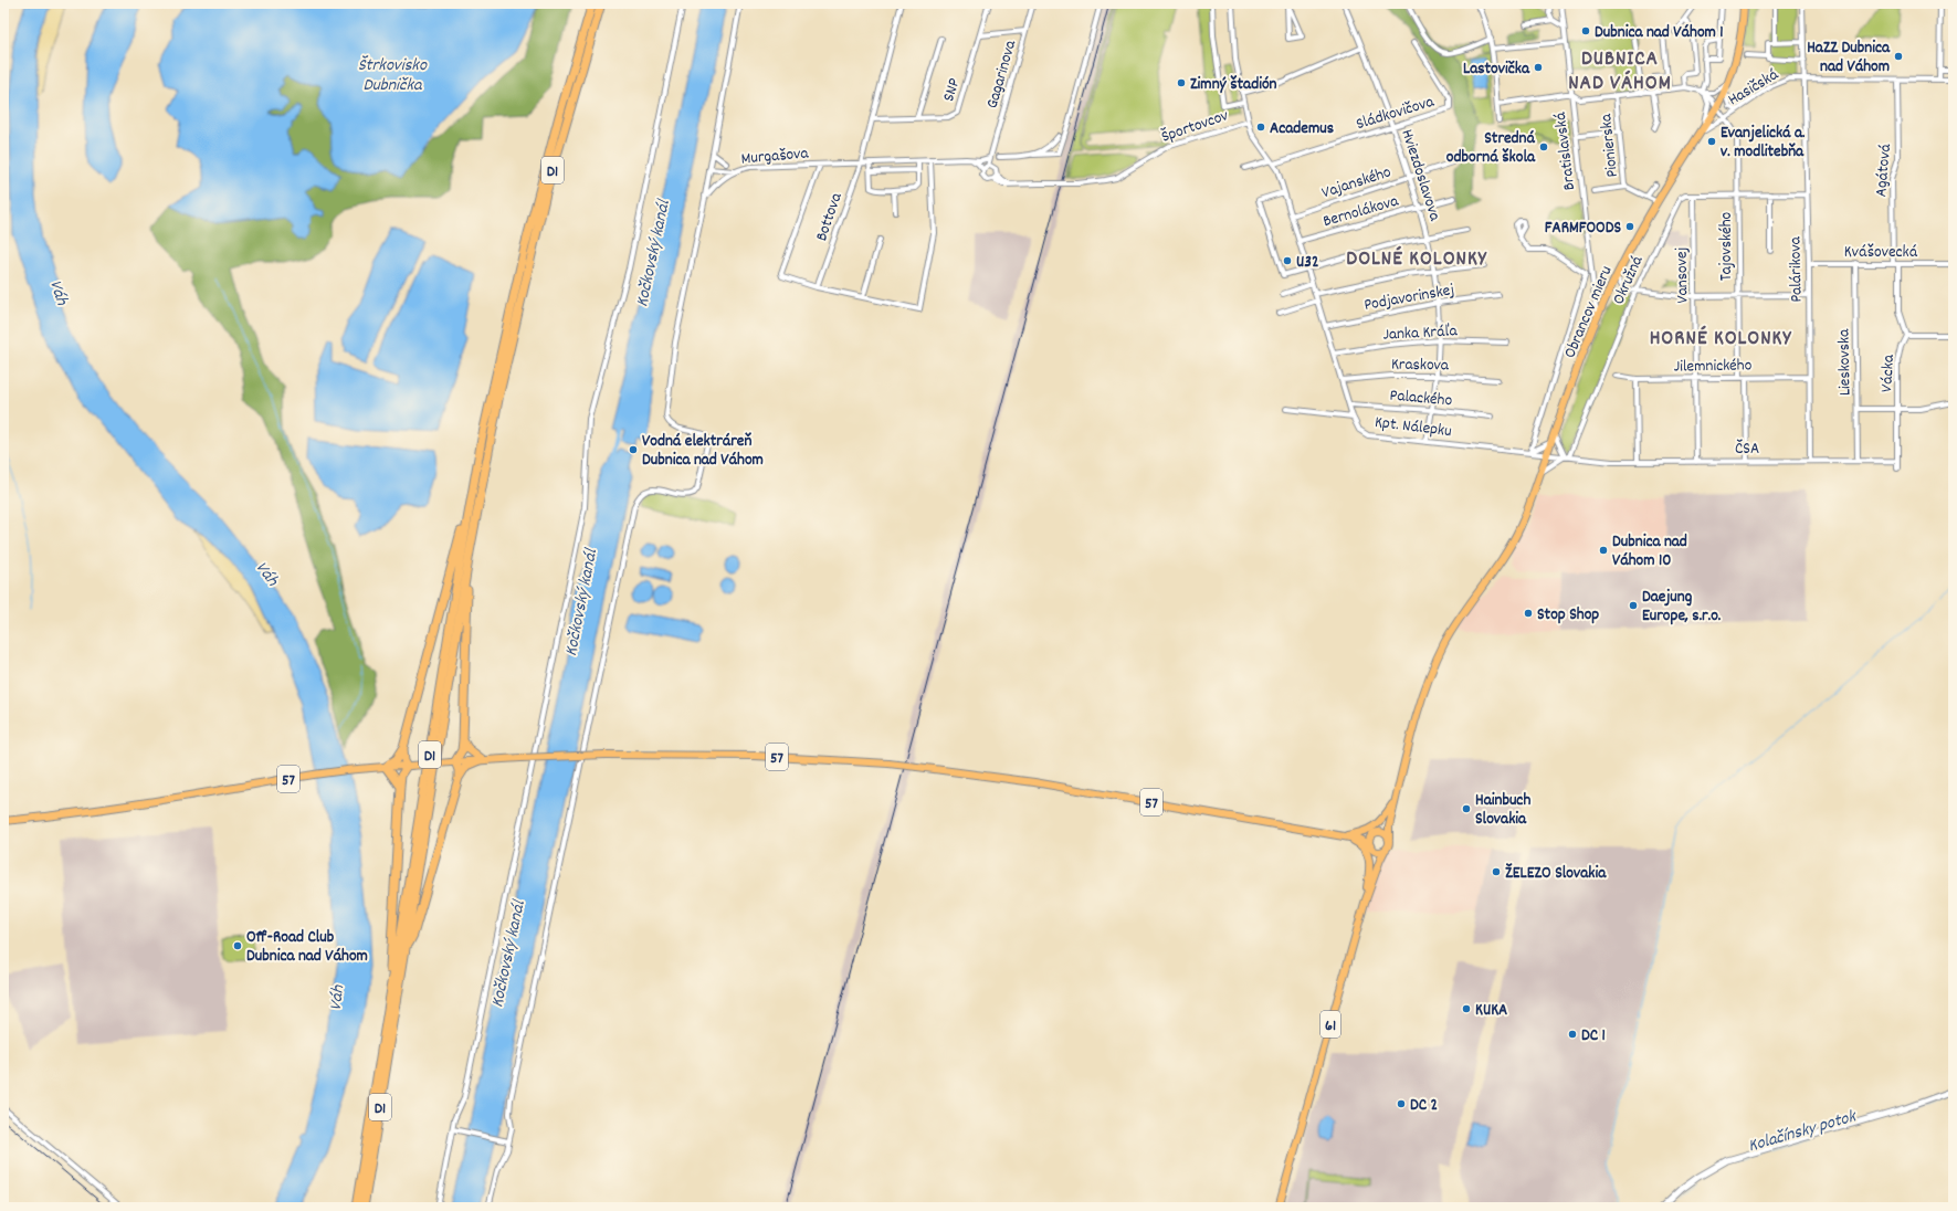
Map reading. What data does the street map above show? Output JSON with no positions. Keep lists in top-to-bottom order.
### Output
{
  "streets": {
    "highway": ["D1"],
    "main road": ["Obrancov mieru", "57", "61"],
    "street": [
      "Gagarinova",
      "Hasičská",
      "SNP",
      "Sládkovičova",
      "Športovcov",
      "Pionierska",
      "Bratislavská",
      "Murgašova",
      "Agátová",
      "Hviezdoslavova",
      "Vajanského",
      "Bernolákova",
      "Bottova",
      "Tajovského",
      "Kvášovecká",
      "Palárikova",
      "Vansovej",
      "Okružná",
      "Podjavorinskej",
      "Janka Kráľa",
      "Lieskovska",
      "Kraskova",
      "Jilemnického",
      "Vácka",
      "Palackého",
      "Kpt. Nálepku",
      "ČSA"
    ]
  },
  "crossings": [
    ["Gagarinova", "Športovcov"],
    ["Gagarinova", "Murgašova"],
    ["Hasičská", "Agátová"],
    ["Hasičská", "Tajovského"],
    ["Hasičská", "Palárikova"],
    ["Hasičská", "Obrancov mieru"],
    ["SNP", "Bottova"],
    ["Sládkovičova", "Športovcov"],
    ["Sládkovičova", "Hviezdoslavova"],
    ["Športovcov", "Kpt. Nálepku"],
    ["Pionierska", "Bratislavská"],
    ["Pionierska", "Obrancov mieru"],
    ["Bratislavská", "Obrancov mieru"],
    ["Bratislavská", "Kpt. Nálepku"],
    ["Murgašova", "Bottova"],
    ["Agátová", "Kvášovecká"],
    ["Agátová", "Vácka"],
    ["Hviezdoslavova", "Vajanského"],
    ["Hviezdoslavova", "Bernolákova"],
    ["Hviezdoslavova", "Podjavorinskej"],
    ["Hviezdoslavova", "Janka Kráľa"],
    ["Hviezdoslavova", "Kraskova"],
    ["Hviezdoslavova", "Palackého"],
    ["Hviezdoslavova", "Kpt. Nálepku"],
    ["Vajanského", "Kpt. Nálepku"],
    ["Bernolákova", "Kpt. Nálepku"],
    ["Tajovského", "Obrancov mieru"],
    ["Tajovského", "Jilemnického"],
    ["Kvášovecká", "Palárikova"],
    ["Kvášovecká", "Lieskovska"],
    ["Kvášovecká", "Vácka"],
    ["Palárikova", "Jilemnického"],
    ["Palárikova", "ČSA"],
    ["Vansovej", "Okružná"],
    ["Vansovej", "Jilemnického"],
    ["Vansovej", "ČSA"],
    ["Okružná", "ČSA"],
    ["Podjavorinskej", "Kpt. Nálepku"],
    ["Obrancov mieru", "Kpt. Nálepku"],
    ["Obrancov mieru", "ČSA"],
    ["Obrancov mieru", "61"],
    ["Janka Kráľa", "Kpt. Nálepku"],
    ["Lieskovska", "ČSA"],
    ["Kraskova", "Kpt. Nálepku"],
    ["Palackého", "Kpt. Nálepku"],
    ["Kpt. Nálepku", "ČSA"],
    ["57", "61"]
  ],
  "districts": ["DUBNICA NAD VÁHOM", "DOLNÉ KOLONKY", "HORNÉ KOLONKY"],
  "water": [
    "Štrkovisko Dubnička",
    "Kočkovský kanál",
    "Váh",
    "Kolačínsky potok"
  ],
  "places": [
    "Dubnica nad Váhom 1",
    "HaZZ Dubnica nad Váhom",
    "Lastovička",
    "Zimný štadión",
    "Academus",
    "Evanjelická a. v. modlitebňa",
    "Stredná odborná škola",
    "FARMFOODS",
    "U32",
    "Vodná elektráreň Dubnica nad Váhom",
    "Dubnica nad Váhom 10",
    "Daejung Europe, s.r.o.",
    "Stop Shop",
    "Hainbuch Slovakia",
    "ŽELEZO Slovakia",
    "Off-Road Club Dubnica nad Váhom",
    "KUKA",
    "DC 1",
    "DC 2"
  ]
}
